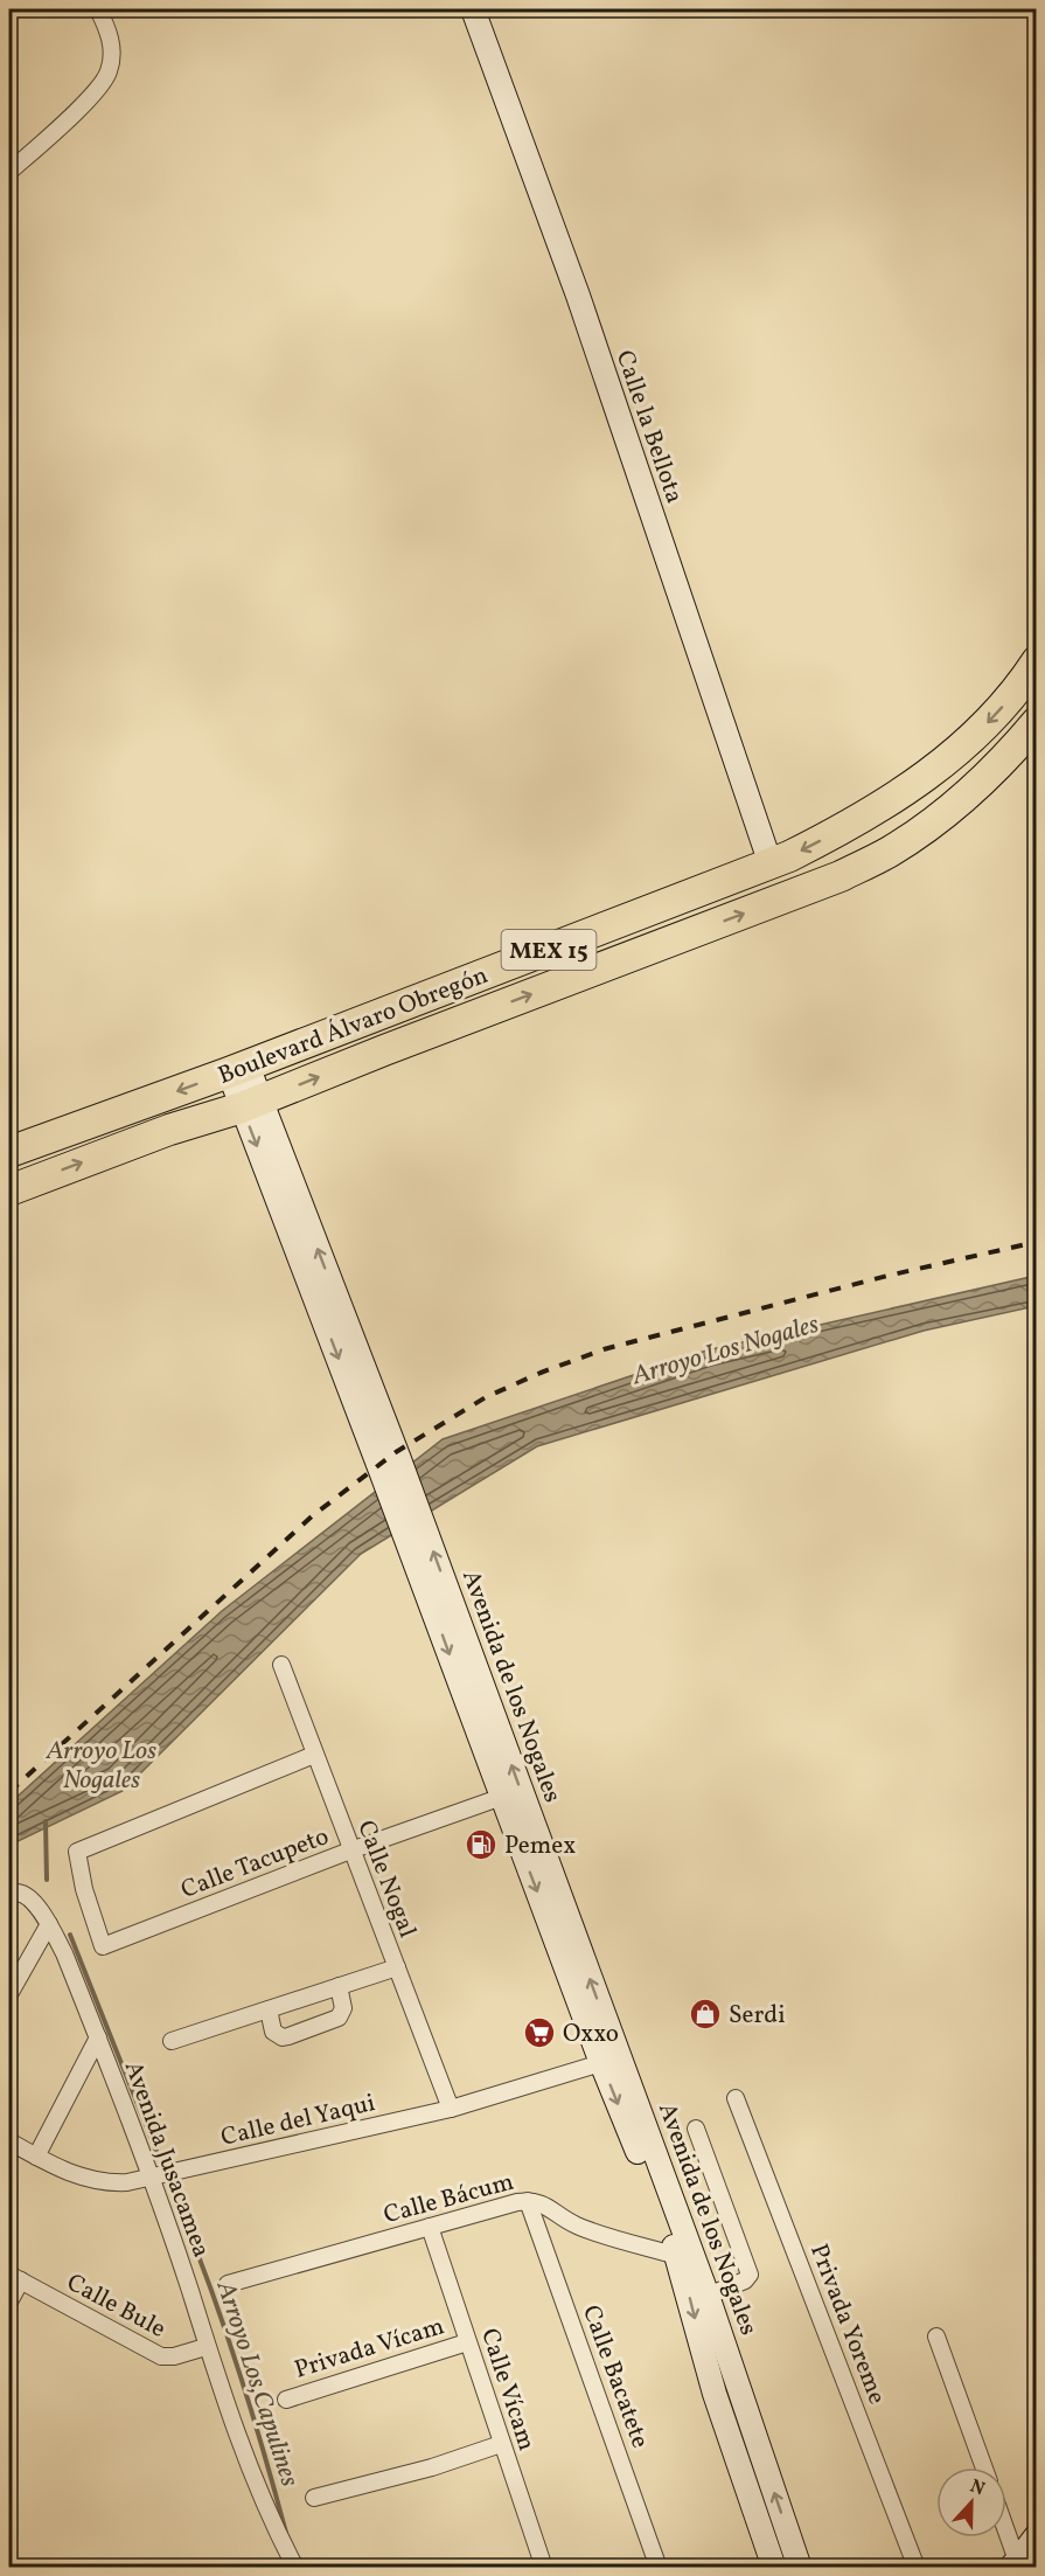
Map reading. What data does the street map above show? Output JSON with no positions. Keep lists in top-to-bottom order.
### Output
{
  "streets": {
    "highway": ["MEX 15", "Boulevard Álvaro Obregón"],
    "main road": ["Calle la Bellota", "Avenida de los Nogales"],
    "street": [
      "Calle Tacupeto",
      "Calle Nogal",
      "Calle del Yaqui",
      "Avenida Jusacamea",
      "Calle Bácum",
      "Calle Bule",
      "Privada Yoreme",
      "Privada Vícam",
      "Calle Bacatete",
      "Calle Vícam"
    ]
  },
  "crossings": [
    ["Calle la Bellota", "Boulevard Álvaro Obregón"],
    ["Boulevard Álvaro Obregón", "Avenida de los Nogales"],
    ["Avenida de los Nogales", "Calle Tacupeto"],
    ["Avenida de los Nogales", "Calle del Yaqui"],
    ["Avenida de los Nogales", "Calle Bácum"],
    ["Calle Tacupeto", "Calle Nogal"],
    ["Calle Nogal", "Calle del Yaqui"],
    ["Calle del Yaqui", "Avenida Jusacamea"],
    ["Avenida Jusacamea", "Calle Bule"],
    ["Calle Bácum", "Calle Bacatete"],
    ["Calle Bácum", "Calle Vícam"],
    ["Privada Vícam", "Calle Vícam"]
  ],
  "water": ["Arroyo Los Nogales", "Arroyo Los,Capulines"],
  "places": {
    "fuel station": ["Pemex"],
    "shop": ["Serdi"],
    "supermarket": ["Oxxo"]
  },
  "north": "top"
}
